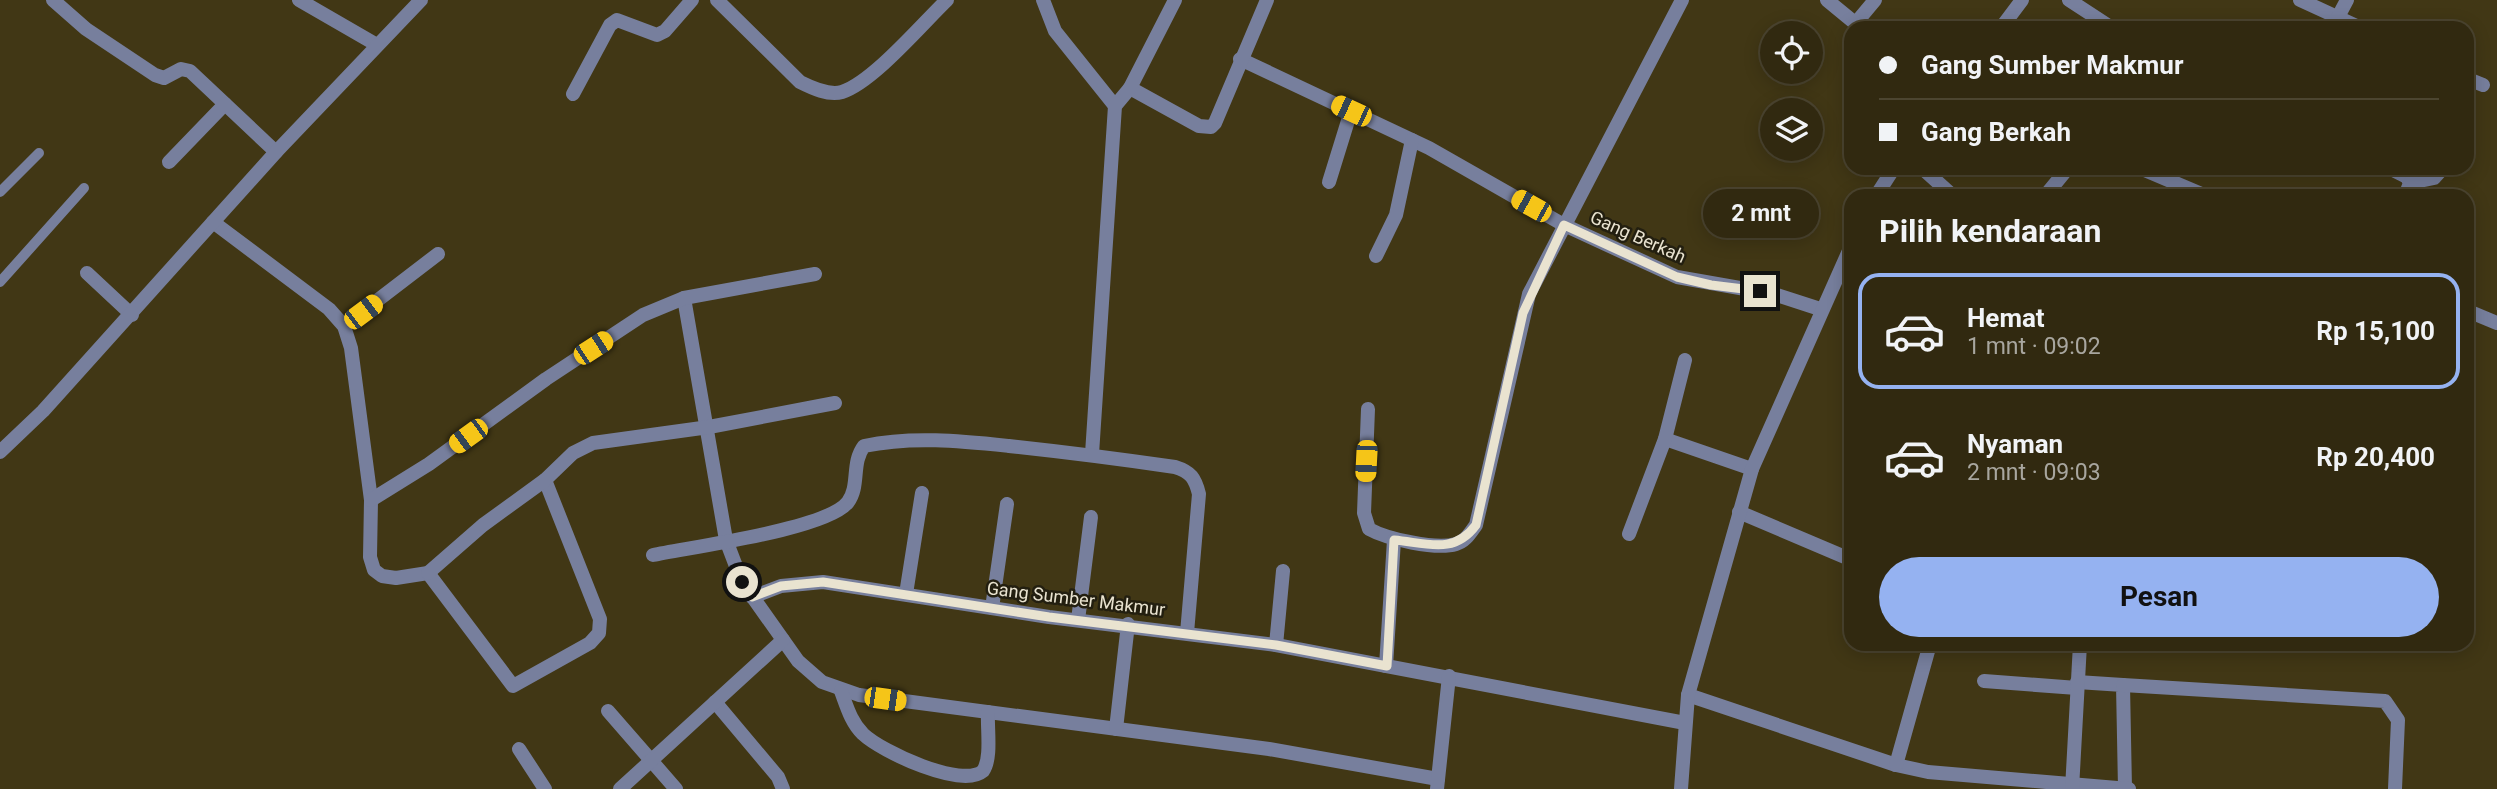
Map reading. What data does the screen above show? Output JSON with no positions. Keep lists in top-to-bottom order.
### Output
{
  "streets": {
    "street": ["Gang Berkah", "Gang Sumber Makmur"]
  },
  "page": {
    "banner": ["Gang Sumber Makmur", "Gang Berkah"],
    "bubble": "2 mnt",
    "heading": "Pilih kendaraan",
    "list": [
      {
        "name": "Hemat",
        "note": "1 mnt · 09:02",
        "value": "Rp 15,100"
      },
      {
        "name": "Nyaman",
        "note": "2 mnt · 09:03",
        "value": "Rp 20,400"
      }
    ],
    "buttons": "Pesan"
  }
}
